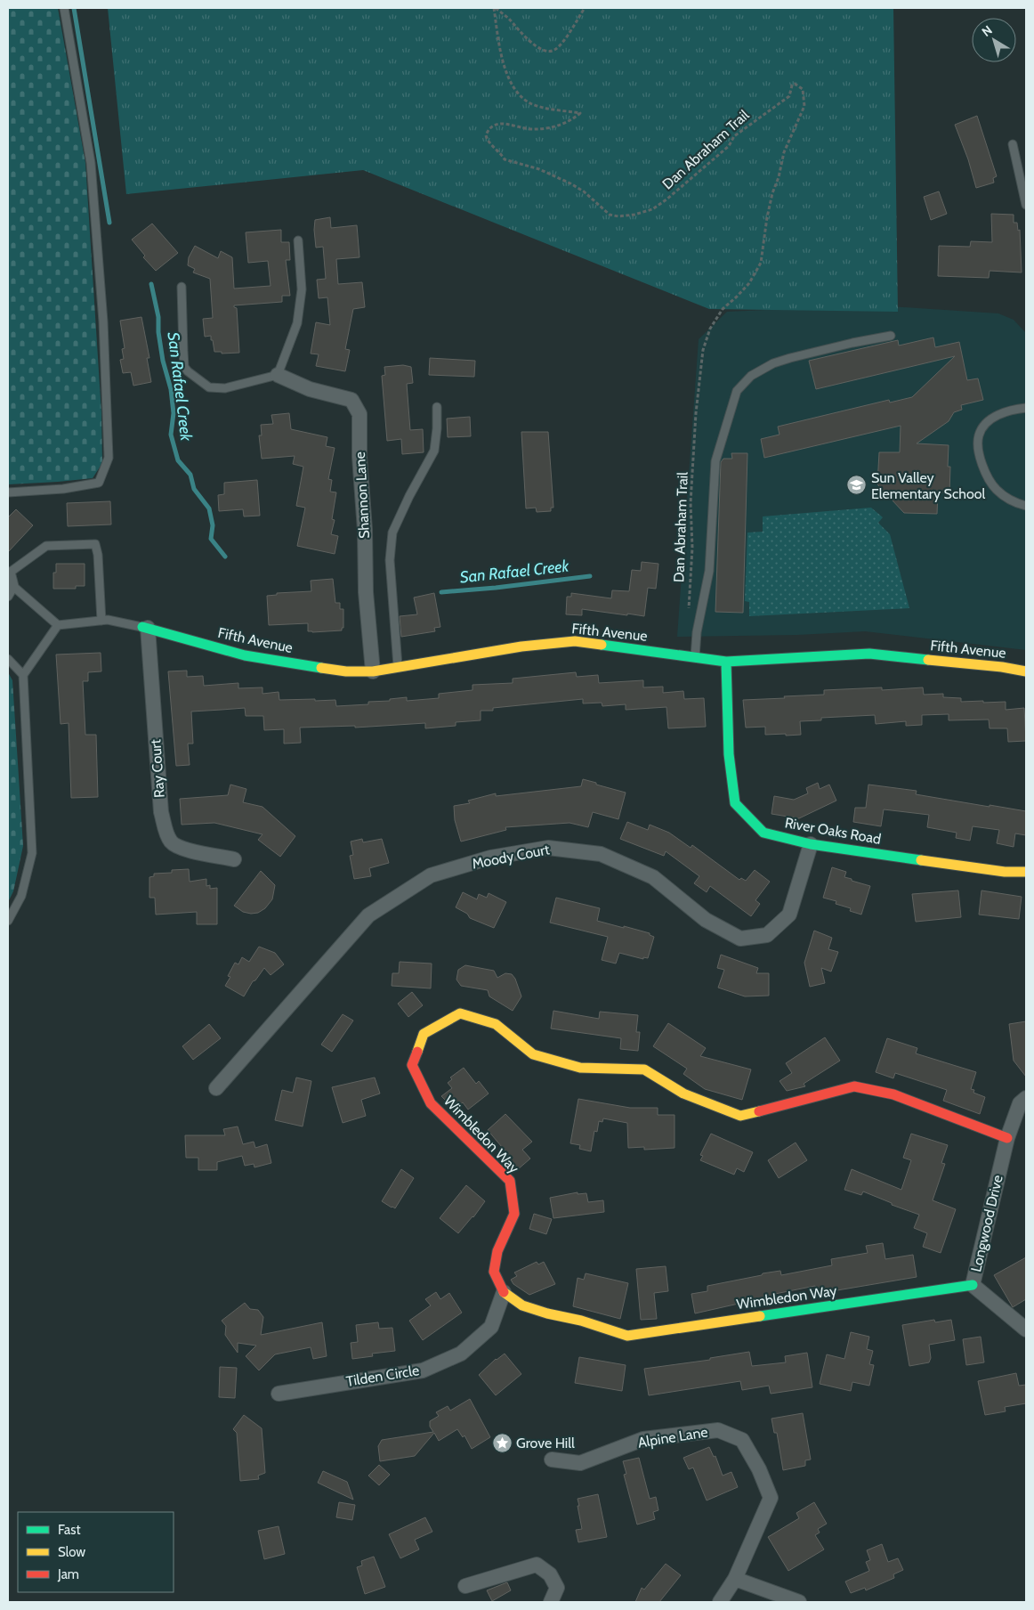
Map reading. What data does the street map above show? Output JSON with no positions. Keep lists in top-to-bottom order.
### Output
{
  "streets": {
    "street": [
      "Shannon Lane",
      "Fifth Avenue",
      "Ray Court",
      "River Oaks Road",
      "Moody Court",
      "Wimbledon Way",
      "Longwood Drive",
      "Tilden Circle",
      "Alpine Lane"
    ],
    "path": ["Dan Abraham Trail"]
  },
  "crossings": [
    ["Shannon Lane", "Fifth Avenue"],
    ["Fifth Avenue", "Ray Court"],
    ["Fifth Avenue", "River Oaks Road"],
    ["River Oaks Road", "Moody Court"],
    ["Wimbledon Way", "Longwood Drive"],
    ["Wimbledon Way", "Tilden Circle"]
  ],
  "water": ["San Rafael Creek"],
  "places": {
    "school or university": ["Sun Valley Elementary School"],
    "place": ["Grove Hill"]
  },
  "legend": ["Fast", "Slow", "Jam"],
  "north": "top left"
}
